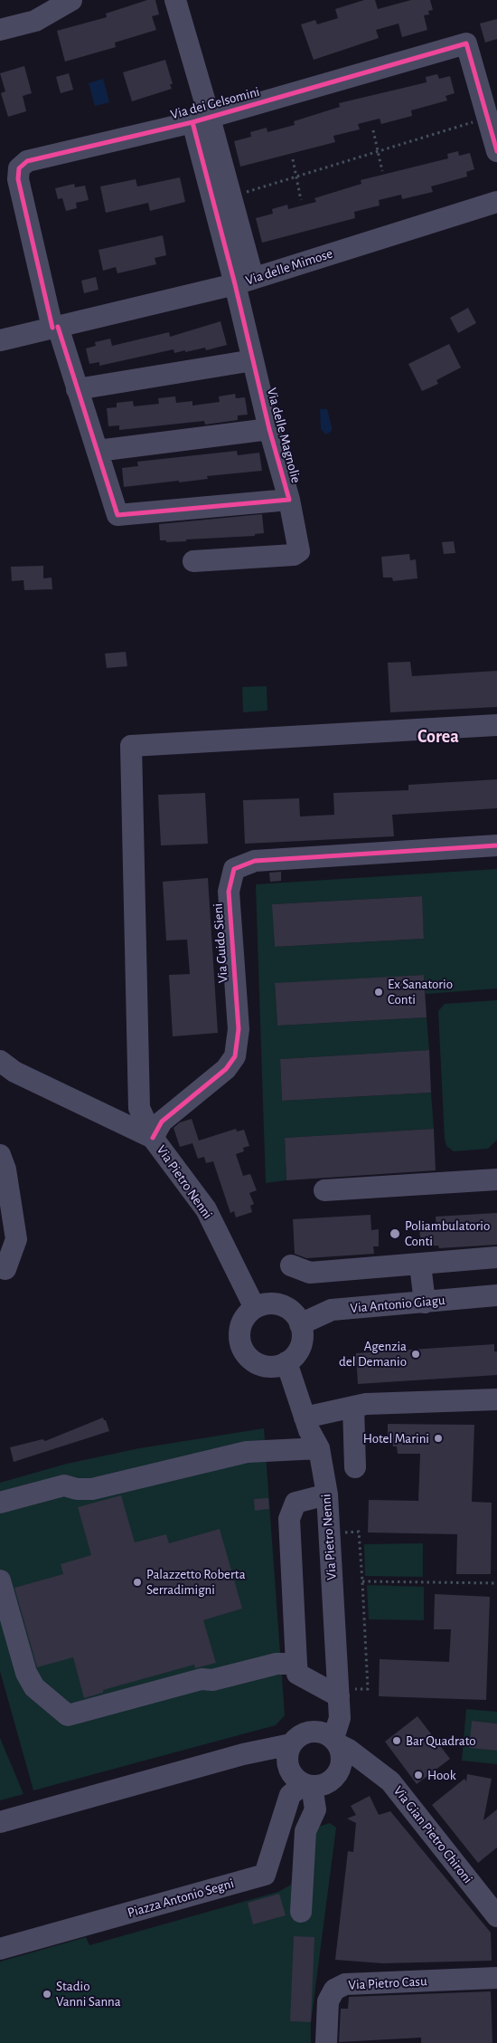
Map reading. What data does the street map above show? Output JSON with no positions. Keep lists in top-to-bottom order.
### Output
{
  "streets": {
    "street": [
      "Via dei Gelsomini",
      "Via delle Mimose",
      "Via delle Magnolie",
      "Via Guido Sieni",
      "Via Pietro Nenni",
      "Via Antonio Giagu",
      "Via Gian Pietro Chironi",
      "Piazza Antonio Segni",
      "Via Pietro Casu"
    ]
  },
  "crossings": [
    ["Via dei Gelsomini", "Via delle Mimose"],
    ["Via dei Gelsomini", "Via delle Magnolie"],
    ["Via delle Mimose", "Via delle Magnolie"],
    ["Via Guido Sieni", "Via Pietro Nenni"],
    ["Via Pietro Nenni", "Via Antonio Giagu"],
    ["Via Pietro Nenni", "Via Gian Pietro Chironi"],
    ["Via Pietro Nenni", "Piazza Antonio Segni"],
    ["Via Gian Pietro Chironi", "Piazza Antonio Segni"]
  ],
  "districts": ["Corea"],
  "places": [
    "Ex Sanatorio Conti",
    "Poliambulatorio Conti",
    "Agenzia del Demanio",
    "Hotel Marini",
    "Palazzetto Roberta Serradimigni",
    "Bar Quadrato",
    "Hook",
    "Stadio Vanni Sanna"
  ]
}
